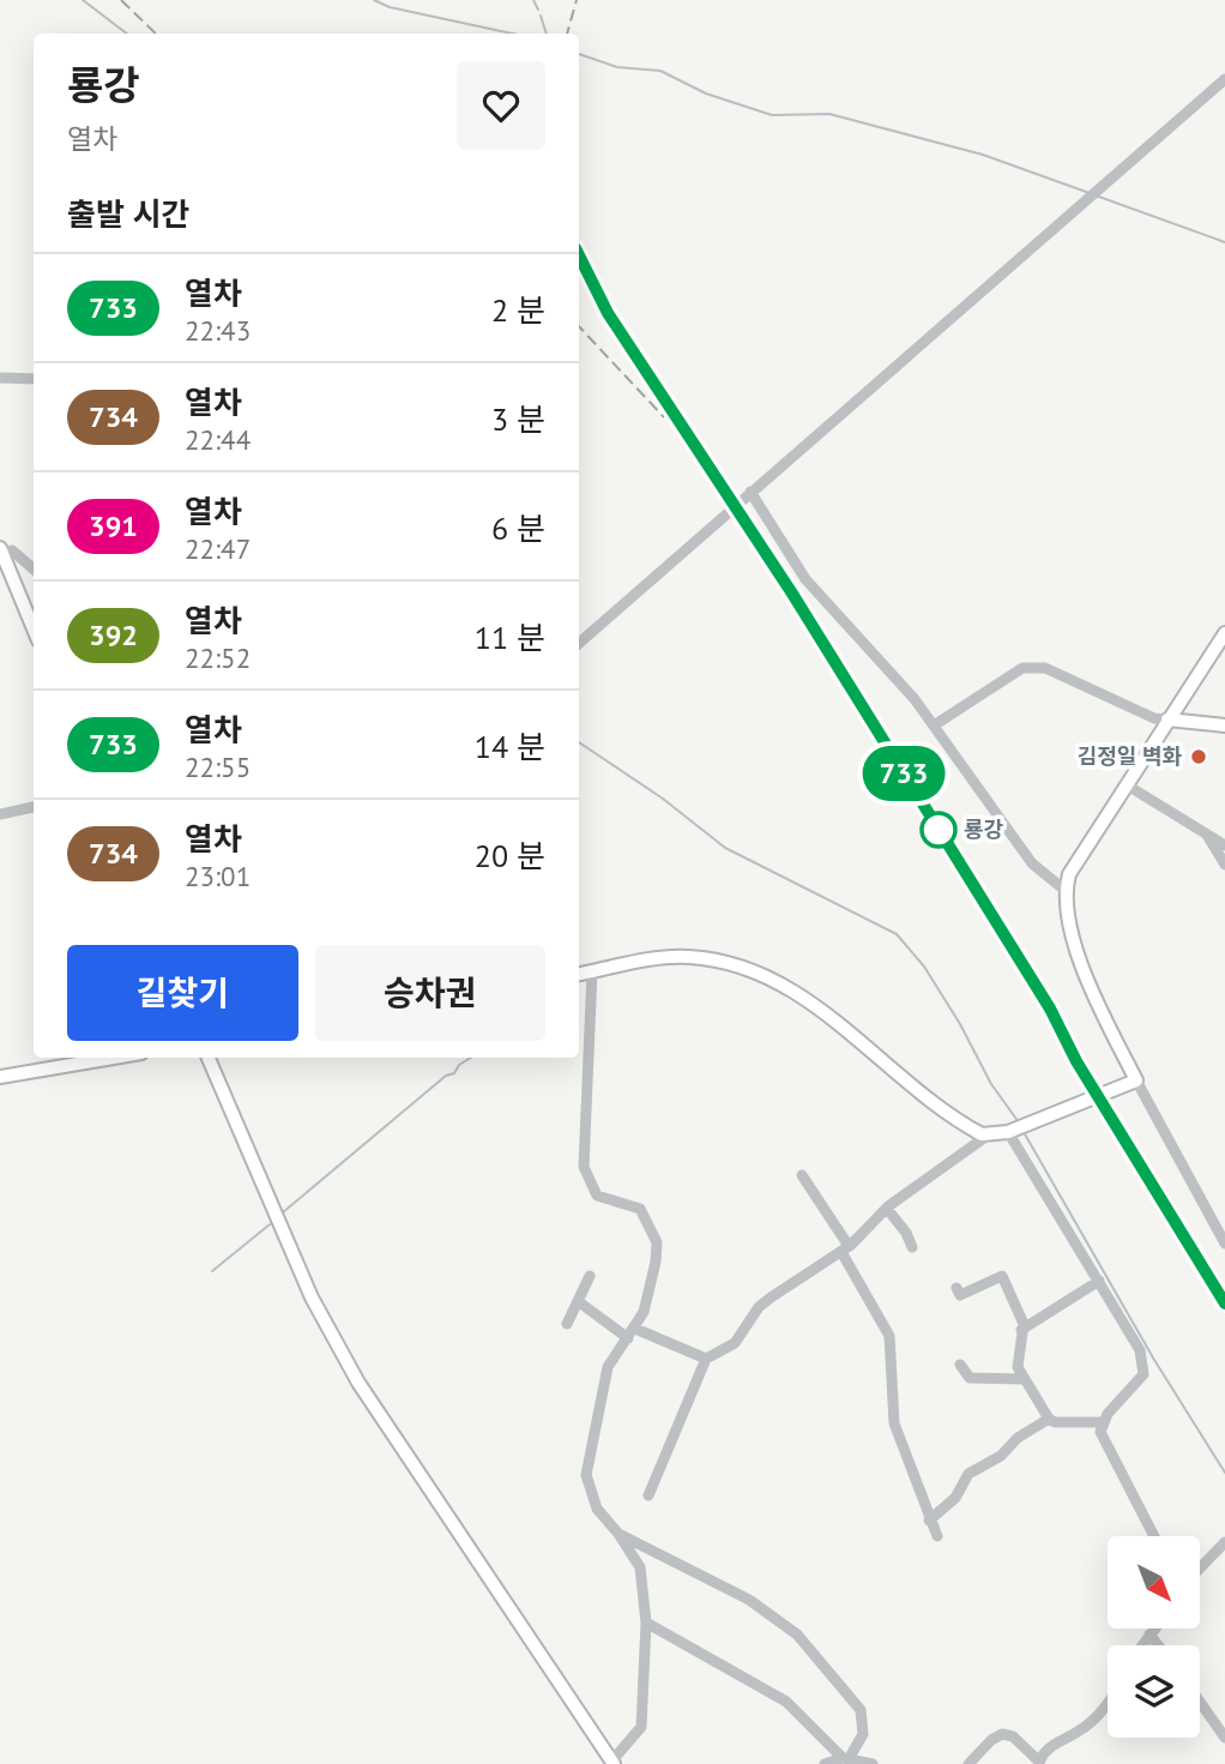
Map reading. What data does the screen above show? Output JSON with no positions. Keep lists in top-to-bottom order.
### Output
{
  "places": ["김정일 벽화", "룡강"],
  "north": "bottom right",
  "page": {
    "on_map": "733",
    "heading": [
      ["룡강", "열차"],
      "출발 시간"
    ],
    "list": [
      {
        "mark": "733",
        "name": "열차",
        "note": "22:43",
        "value": "2 분"
      },
      {
        "mark": "734",
        "name": "열차",
        "note": "22:44",
        "value": "3 분"
      },
      {
        "mark": "391",
        "name": "열차",
        "note": "22:47",
        "value": "6 분"
      },
      {
        "mark": "392",
        "name": "열차",
        "note": "22:52",
        "value": "11 분"
      },
      {
        "mark": "733",
        "name": "열차",
        "note": "22:55",
        "value": "14 분"
      },
      {
        "mark": "734",
        "name": "열차",
        "note": "23:01",
        "value": "20 분"
      }
    ],
    "buttons": ["길찾기", "승차권"]
  }
}
